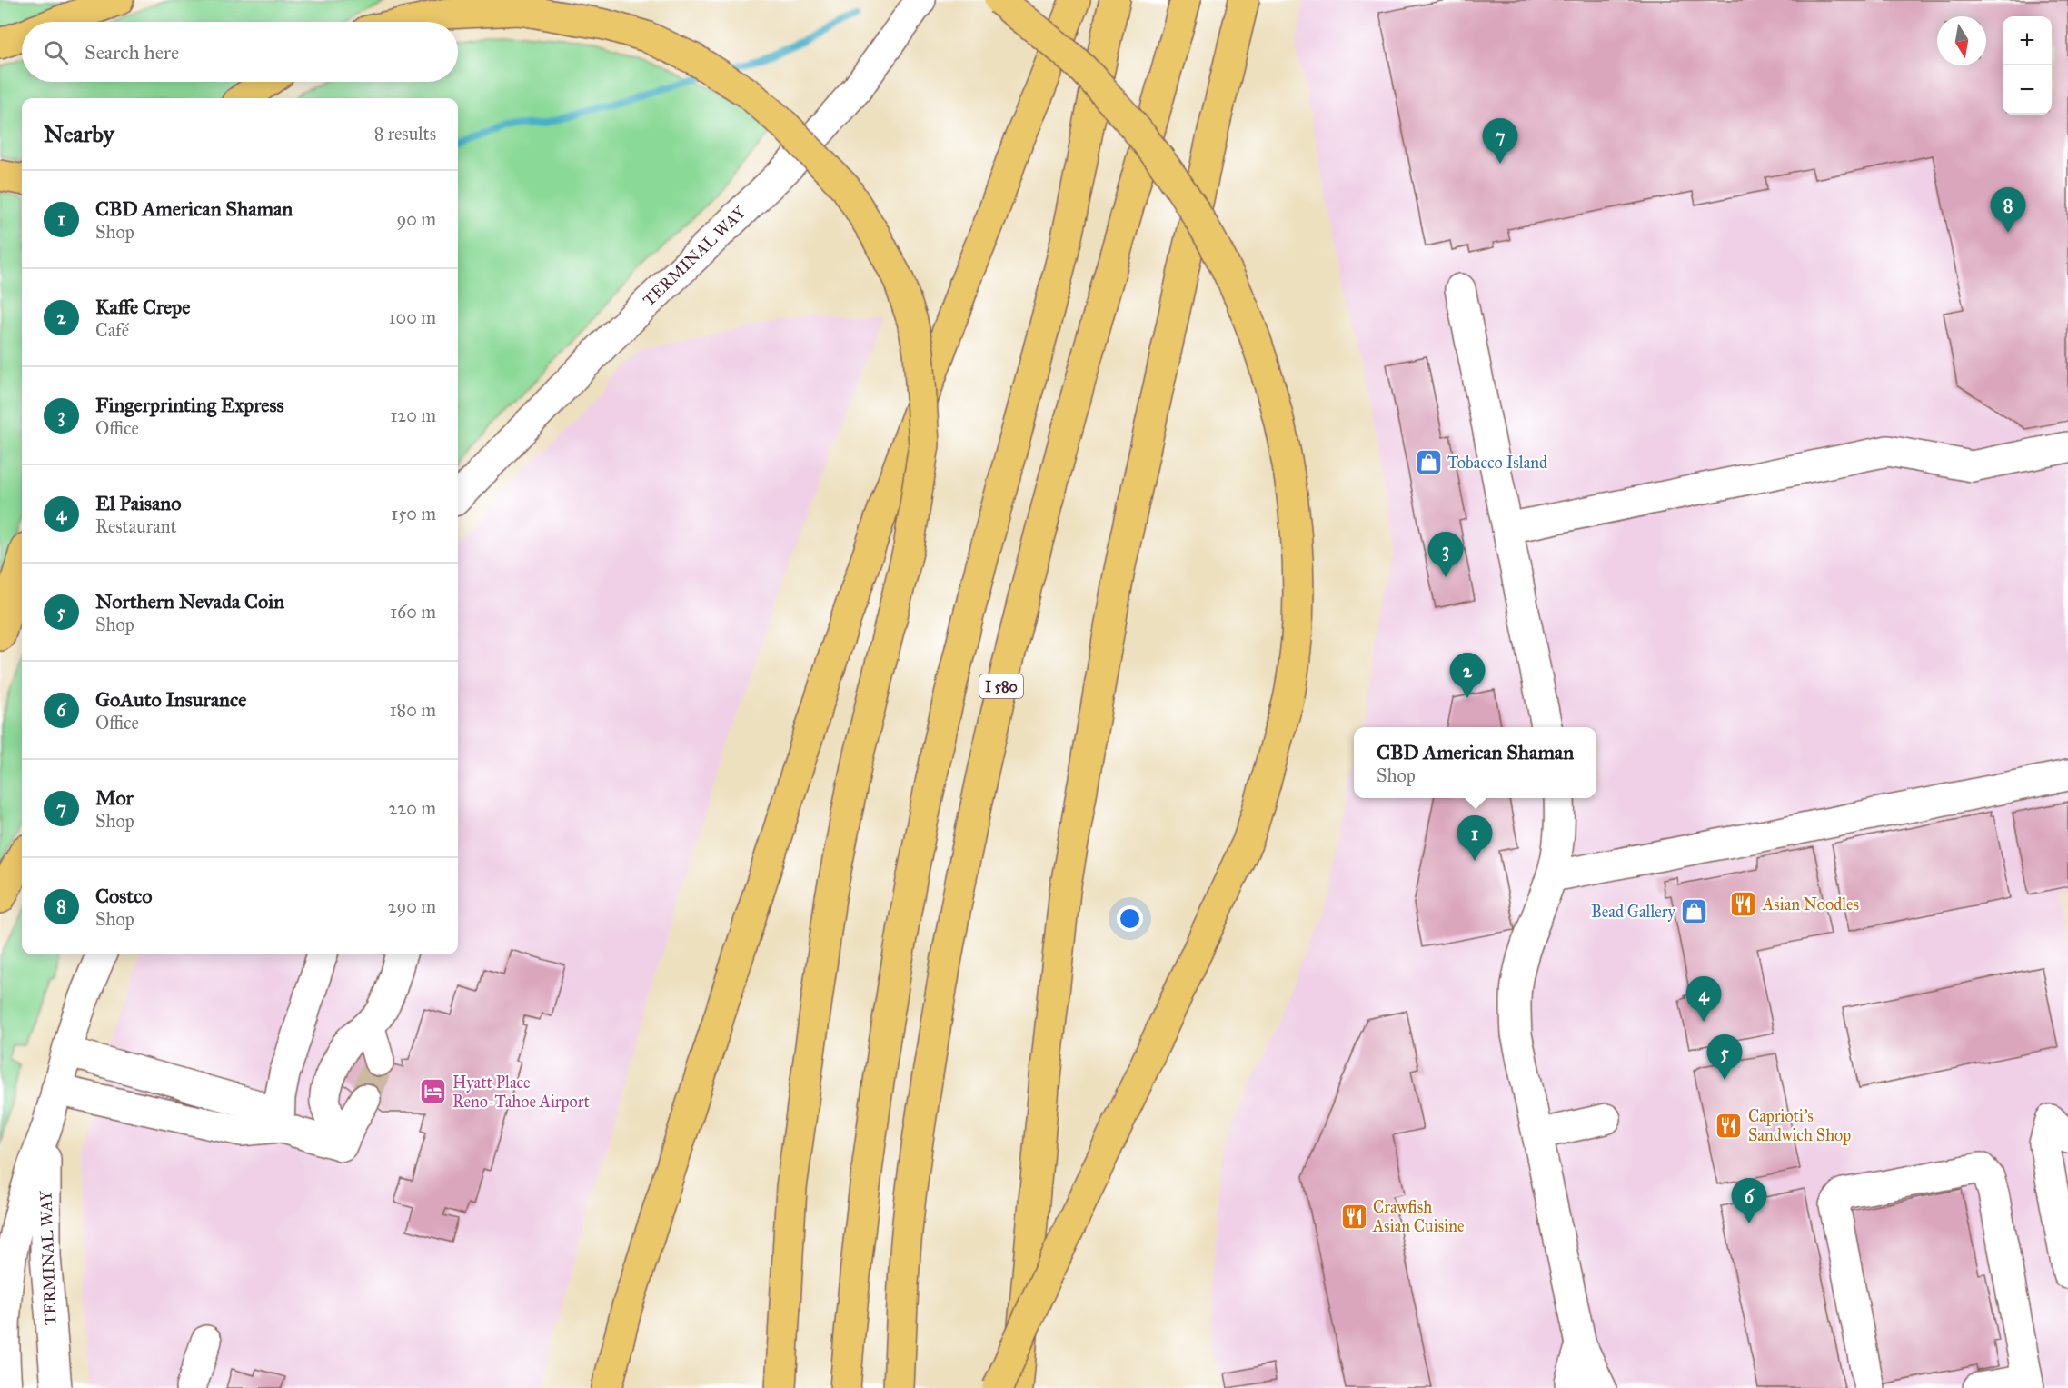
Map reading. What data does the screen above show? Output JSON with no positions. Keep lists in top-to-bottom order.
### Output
{
  "streets": {
    "main road": ["I 580"],
    "street": ["TERMINAL WAY"]
  },
  "places": {
    "shop": ["Tobacco Island", "Bead Gallery"],
    "restaurant": ["Asian Noodles", "Caprioti's Sandwich Shop", "Crawfish Asian Cuisine"],
    "hotel": ["Hyatt Place Reno-Tahoe Airport"]
  },
  "north": "bottom",
  "page": {
    "map_buttons": ["+", "−"],
    "search": "Search here",
    "heading": ["Nearby", "8 results"],
    "pins": [
      "7",
      "8",
      "3",
      "2",
      "1",
      "4",
      "5",
      "6"
    ],
    "list": [
      {
        "mark": "1",
        "name": "CBD American Shaman",
        "note": "Shop",
        "value": "90 m"
      },
      {
        "mark": "2",
        "name": "Kaffe Crepe",
        "note": "Café",
        "value": "100 m"
      },
      {
        "mark": "3",
        "name": "Fingerprinting Express",
        "note": "Office",
        "value": "120 m"
      },
      {
        "mark": "4",
        "name": "El Paisano",
        "note": "Restaurant",
        "value": "150 m"
      },
      {
        "mark": "5",
        "name": "Northern Nevada Coin",
        "note": "Shop",
        "value": "160 m"
      },
      {
        "mark": "6",
        "name": "GoAuto Insurance",
        "note": "Office",
        "value": "180 m"
      },
      {
        "mark": "7",
        "name": "Mor",
        "note": "Shop",
        "value": "220 m"
      },
      {
        "mark": "8",
        "name": "Costco",
        "note": "Shop",
        "value": "290 m"
      }
    ],
    "popup": ["CBD American Shaman", "Shop"]
  }
}
